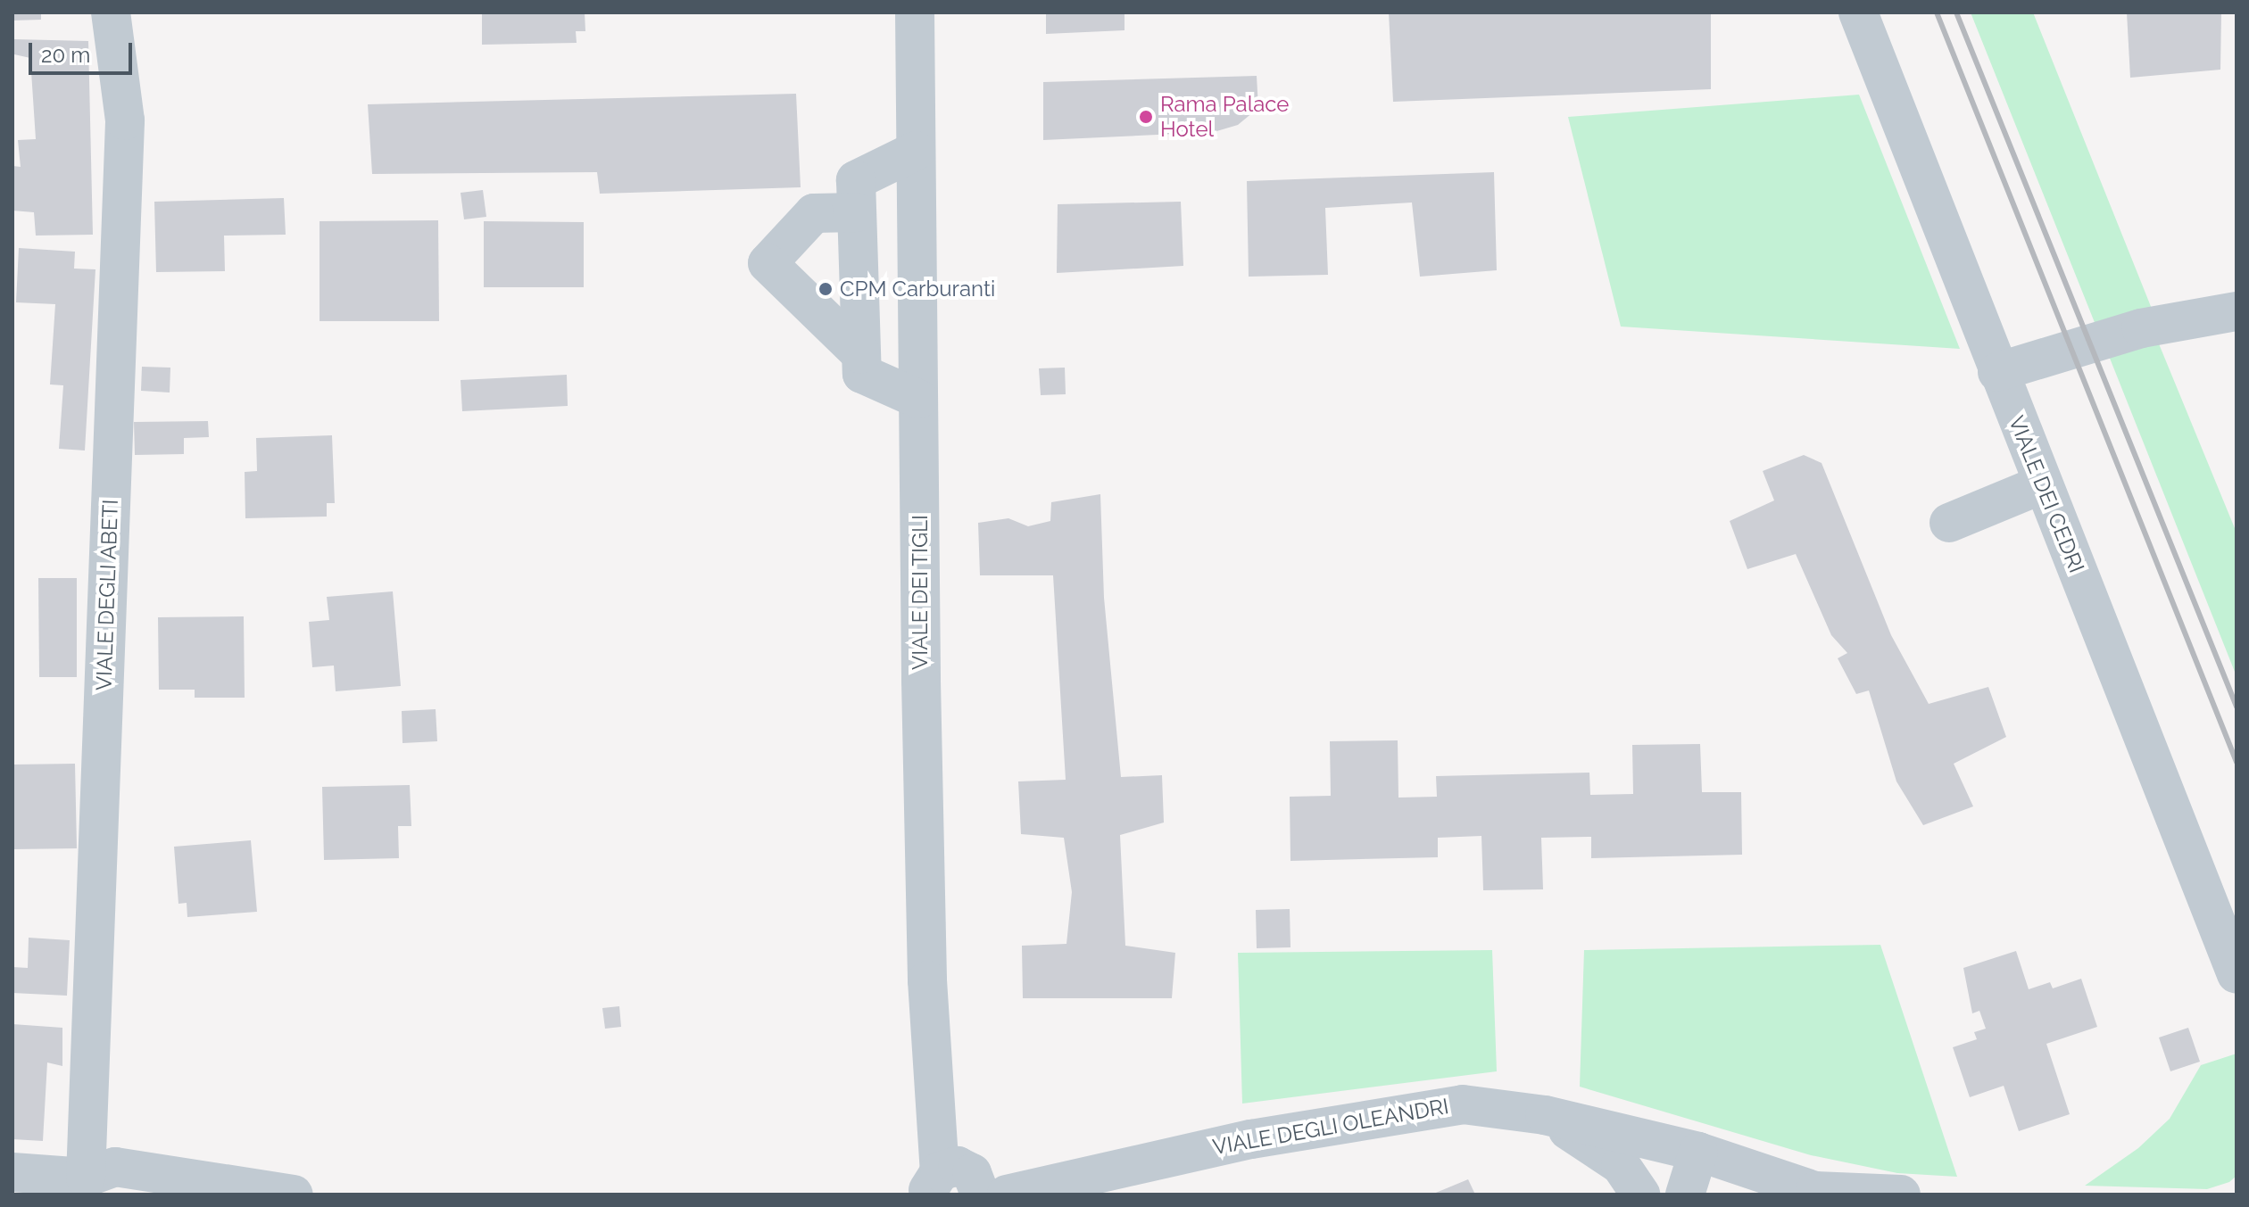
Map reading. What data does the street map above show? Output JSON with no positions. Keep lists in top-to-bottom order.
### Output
{
  "streets": {
    "street": [
      "VIALE DEI CEDRI",
      "VIALE DEI TIGLI",
      "VIALE DEGLI ABETI",
      "VIALE DEGLI OLEANDRI"
    ]
  },
  "places": ["Rama Palace Hotel", "CPM Carburanti"],
  "scale_bar": "20 m"
}
